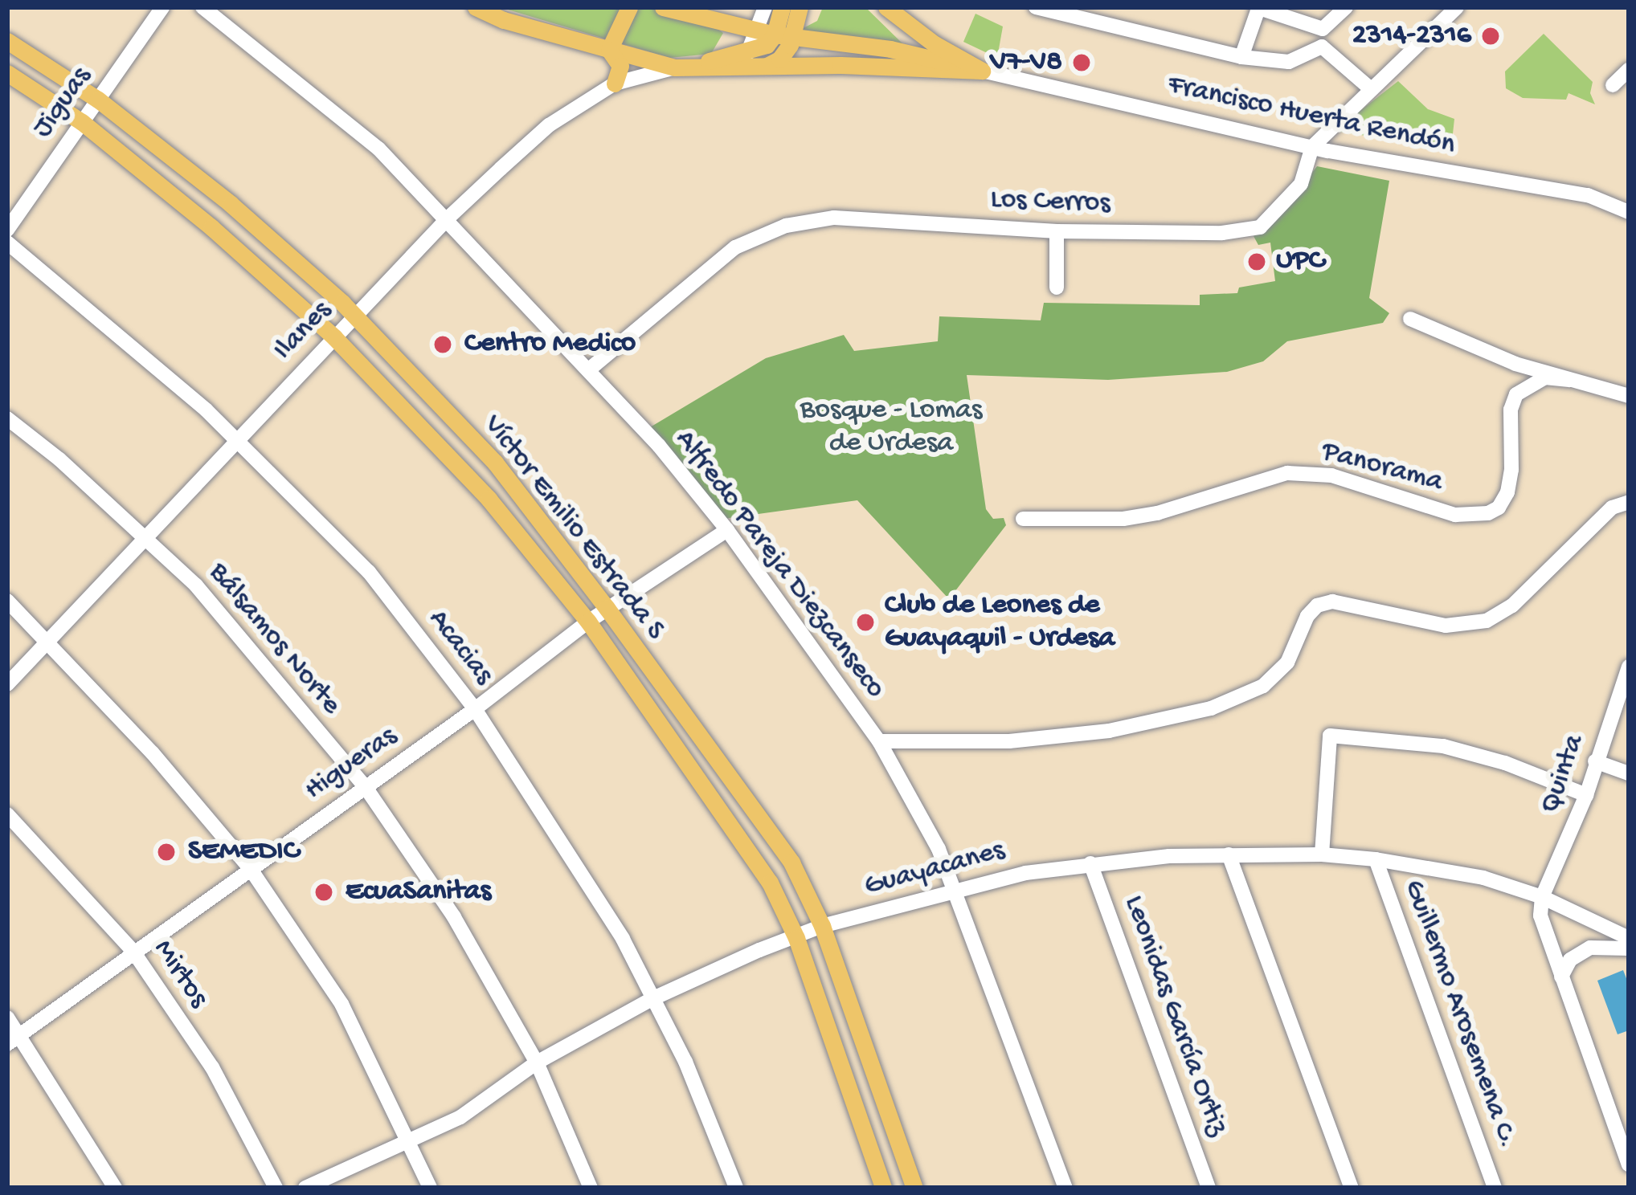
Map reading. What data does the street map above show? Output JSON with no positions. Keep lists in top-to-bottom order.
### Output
{
  "streets": {
    "main road": ["Víctor Emilio Estrada S"],
    "street": [
      "Jiguas",
      "Francisco Huerta Rendón",
      "Los Cerros",
      "Ilanes",
      "Panorama",
      "Alfredo Pareja Diezcanseco",
      "Bálsamos Norte",
      "Acacias",
      "Higueras",
      "Quinta",
      "Guayacanes",
      "Mirtos",
      "Guillermo Arosemena C.",
      "Leonidas García Ortiz"
    ]
  },
  "crossings": [
    ["Jiguas", "Víctor Emilio Estrada S"],
    ["Francisco Huerta Rendón", "Los Cerros"],
    ["Los Cerros", "Alfredo Pareja Diezcanseco"],
    ["Ilanes", "Víctor Emilio Estrada S"],
    ["Ilanes", "Alfredo Pareja Diezcanseco"],
    ["Ilanes", "Bálsamos Norte"],
    ["Ilanes", "Acacias"],
    ["Víctor Emilio Estrada S", "Higueras"],
    ["Víctor Emilio Estrada S", "Guayacanes"],
    ["Alfredo Pareja Diezcanseco", "Higueras"],
    ["Alfredo Pareja Diezcanseco", "Guayacanes"],
    ["Bálsamos Norte", "Higueras"],
    ["Bálsamos Norte", "Guayacanes"],
    ["Acacias", "Higueras"],
    ["Acacias", "Guayacanes"],
    ["Higueras", "Mirtos"],
    ["Quinta", "Guayacanes"],
    ["Guayacanes", "Guillermo Arosemena C."],
    ["Guayacanes", "Leonidas García Ortiz"]
  ],
  "parks": ["Bosque - Lomas de Urdesa"],
  "places": [
    "2314-2316",
    "V7-V8",
    "UPC",
    "Centro Medico",
    "Club de Leones de Guayaquil - Urdesa",
    "SEMEDIC",
    "EcuaSanitas"
  ]
}
